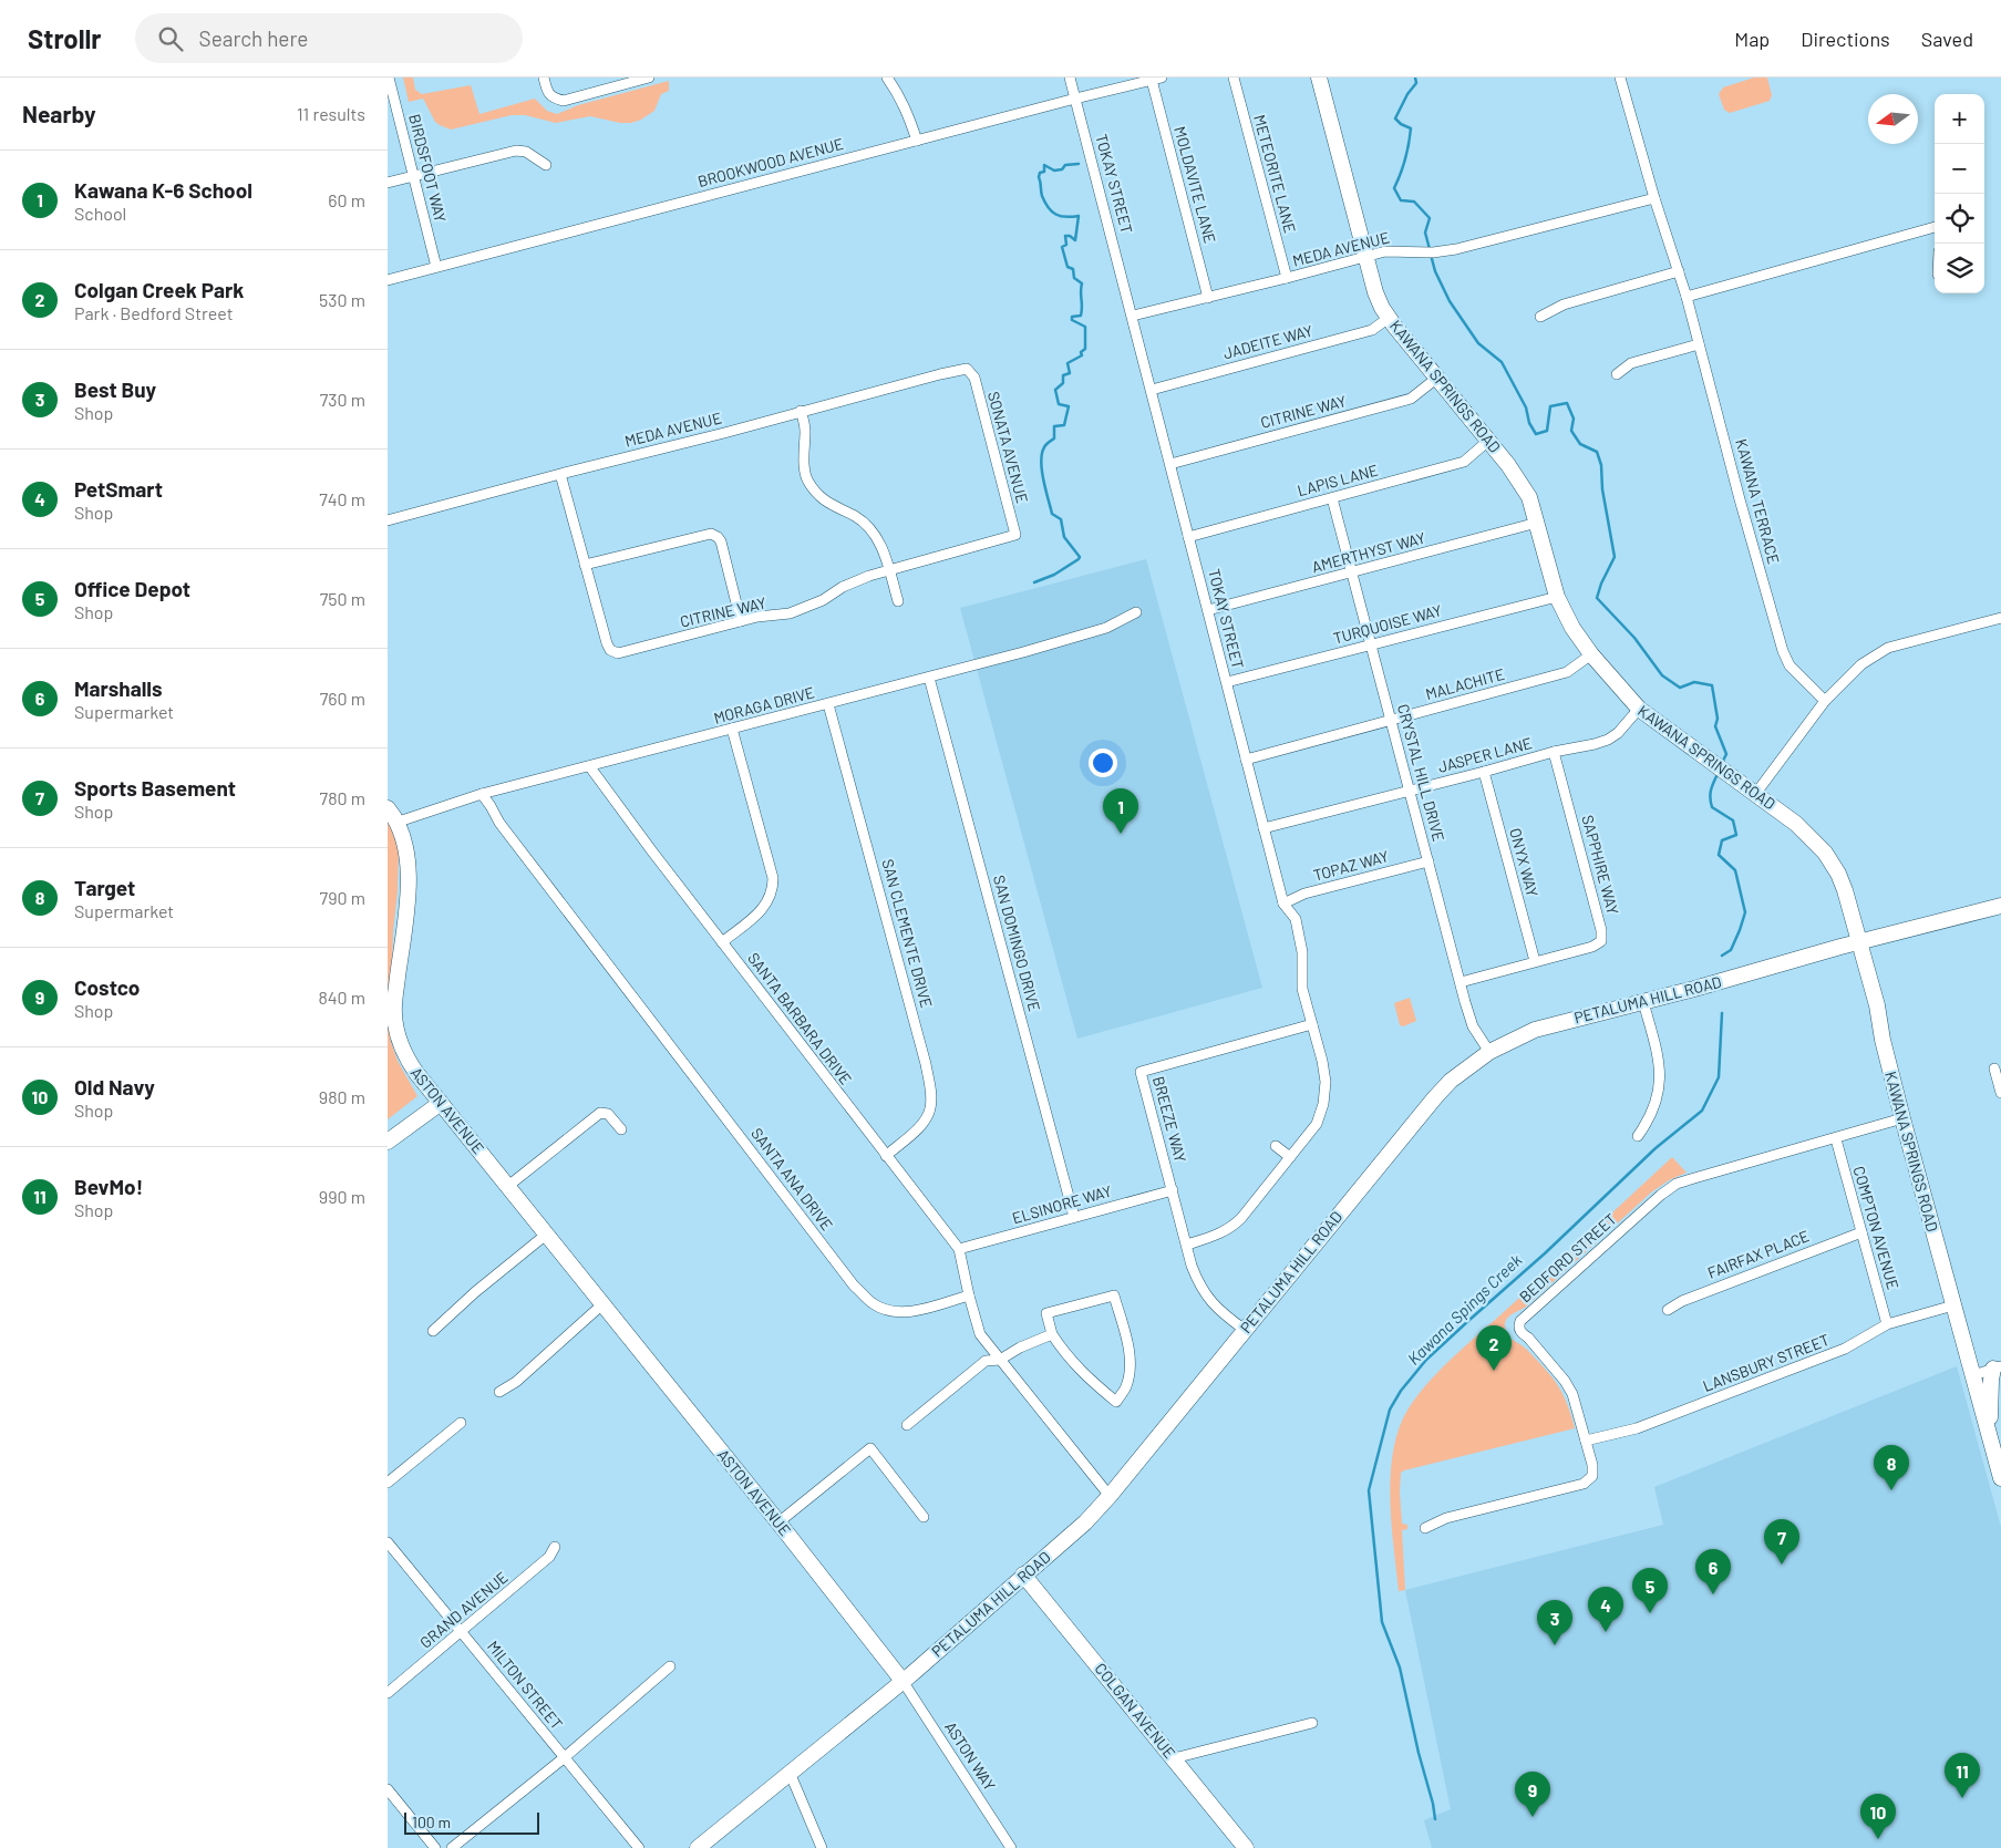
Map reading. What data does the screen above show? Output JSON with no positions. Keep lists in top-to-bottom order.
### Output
{
  "streets": {
    "street": [
      "BROOKWOOD AVENUE",
      "BIRDSFOOT WAY",
      "METEORITE LANE",
      "TOKAY STREET",
      "MOLDAVITE LANE",
      "MEDA AVENUE",
      "JADEITE WAY",
      "KAWANA SPRINGS ROAD",
      "CITRINE WAY",
      "SONATA AVENUE",
      "LAPIS LANE",
      "KAWANA TERRACE",
      "AMERTHYST WAY",
      "TURQUOISE WAY",
      "MALACHITE",
      "MORAGA DRIVE",
      "JASPER LANE",
      "CRYSTAL HILL DRIVE",
      "ONYX WAY",
      "SAPPHIRE WAY",
      "TOPAZ WAY",
      "SAN CLEMENTE DRIVE",
      "SAN DOMINGO DRIVE",
      "PETALUMA HILL ROAD",
      "SANTA BARBARA DRIVE",
      "ASTON AVENUE",
      "BREEZE WAY",
      "SANTA ANA DRIVE",
      "ELSINORE WAY",
      "COMPTON AVENUE",
      "FAIRFAX PLACE",
      "BEDFORD STREET",
      "LANSBURY STREET",
      "GRAND AVENUE",
      "MILTON STREET",
      "COLGAN AVENUE",
      "ASTON WAY"
    ]
  },
  "crossings": [
    ["BROOKWOOD AVENUE", "BIRDSFOOT WAY"],
    ["BROOKWOOD AVENUE", "TOKAY STREET"],
    ["BROOKWOOD AVENUE", "MOLDAVITE LANE"],
    ["METEORITE LANE", "MEDA AVENUE"],
    ["TOKAY STREET", "MEDA AVENUE"],
    ["TOKAY STREET", "JADEITE WAY"],
    ["TOKAY STREET", "CITRINE WAY"],
    ["TOKAY STREET", "LAPIS LANE"],
    ["TOKAY STREET", "AMERTHYST WAY"],
    ["TOKAY STREET", "TURQUOISE WAY"],
    ["TOKAY STREET", "MALACHITE"],
    ["TOKAY STREET", "JASPER LANE"],
    ["TOKAY STREET", "TOPAZ WAY"],
    ["TOKAY STREET", "BREEZE WAY"],
    ["MOLDAVITE LANE", "MEDA AVENUE"],
    ["MEDA AVENUE", "KAWANA SPRINGS ROAD"],
    ["MEDA AVENUE", "CITRINE WAY"],
    ["MEDA AVENUE", "SONATA AVENUE"],
    ["MEDA AVENUE", "KAWANA TERRACE"],
    ["JADEITE WAY", "KAWANA SPRINGS ROAD"],
    ["KAWANA SPRINGS ROAD", "CITRINE WAY"],
    ["KAWANA SPRINGS ROAD", "LAPIS LANE"],
    ["KAWANA SPRINGS ROAD", "AMERTHYST WAY"],
    ["KAWANA SPRINGS ROAD", "TURQUOISE WAY"],
    ["KAWANA SPRINGS ROAD", "MALACHITE"],
    ["KAWANA SPRINGS ROAD", "JASPER LANE"],
    ["KAWANA SPRINGS ROAD", "PETALUMA HILL ROAD"],
    ["KAWANA SPRINGS ROAD", "BEDFORD STREET"],
    ["KAWANA SPRINGS ROAD", "LANSBURY STREET"],
    ["CITRINE WAY", "SONATA AVENUE"],
    ["LAPIS LANE", "CRYSTAL HILL DRIVE"],
    ["AMERTHYST WAY", "CRYSTAL HILL DRIVE"],
    ["TURQUOISE WAY", "CRYSTAL HILL DRIVE"],
    ["MALACHITE", "CRYSTAL HILL DRIVE"],
    ["MORAGA DRIVE", "SAN CLEMENTE DRIVE"],
    ["MORAGA DRIVE", "SAN DOMINGO DRIVE"],
    ["MORAGA DRIVE", "SANTA BARBARA DRIVE"],
    ["MORAGA DRIVE", "ASTON AVENUE"],
    ["MORAGA DRIVE", "SANTA ANA DRIVE"],
    ["JASPER LANE", "CRYSTAL HILL DRIVE"],
    ["JASPER LANE", "ONYX WAY"],
    ["JASPER LANE", "SAPPHIRE WAY"],
    ["CRYSTAL HILL DRIVE", "SAPPHIRE WAY"],
    ["CRYSTAL HILL DRIVE", "TOPAZ WAY"],
    ["CRYSTAL HILL DRIVE", "PETALUMA HILL ROAD"],
    ["ONYX WAY", "SAPPHIRE WAY"],
    ["SAN CLEMENTE DRIVE", "SANTA BARBARA DRIVE"],
    ["SAN DOMINGO DRIVE", "ELSINORE WAY"],
    ["PETALUMA HILL ROAD", "ASTON AVENUE"],
    ["PETALUMA HILL ROAD", "BREEZE WAY"],
    ["PETALUMA HILL ROAD", "COLGAN AVENUE"],
    ["PETALUMA HILL ROAD", "ASTON WAY"],
    ["SANTA BARBARA DRIVE", "SANTA ANA DRIVE"],
    ["SANTA BARBARA DRIVE", "ELSINORE WAY"],
    ["ASTON AVENUE", "ASTON WAY"],
    ["BREEZE WAY", "ELSINORE WAY"],
    ["COMPTON AVENUE", "FAIRFAX PLACE"],
    ["COMPTON AVENUE", "BEDFORD STREET"],
    ["COMPTON AVENUE", "LANSBURY STREET"],
    ["BEDFORD STREET", "LANSBURY STREET"],
    ["GRAND AVENUE", "MILTON STREET"]
  ],
  "water": ["Kawana Spings Creek"],
  "scale_bar": "100 m",
  "north": "left",
  "page": {
    "header": "Strollr",
    "search": "Search here",
    "nav": ["Map", "Directions", "Saved"],
    "heading": ["Nearby", "11 results"],
    "map_buttons": ["+", "−"],
    "list": [
      {
        "mark": "1",
        "name": "Kawana K-6 School",
        "note": "School",
        "value": "60 m"
      },
      {
        "mark": "2",
        "name": "Colgan Creek Park",
        "note": "Park · Bedford Street",
        "value": "530 m"
      },
      {
        "mark": "3",
        "name": "Best Buy",
        "note": "Shop",
        "value": "730 m"
      },
      {
        "mark": "4",
        "name": "PetSmart",
        "note": "Shop",
        "value": "740 m"
      },
      {
        "mark": "5",
        "name": "Office Depot",
        "note": "Shop",
        "value": "750 m"
      },
      {
        "mark": "6",
        "name": "Marshalls",
        "note": "Supermarket",
        "value": "760 m"
      },
      {
        "mark": "7",
        "name": "Sports Basement",
        "note": "Shop",
        "value": "780 m"
      },
      {
        "mark": "8",
        "name": "Target",
        "note": "Supermarket",
        "value": "790 m"
      },
      {
        "mark": "9",
        "name": "Costco",
        "note": "Shop",
        "value": "840 m"
      },
      {
        "mark": "10",
        "name": "Old Navy",
        "note": "Shop",
        "value": "980 m"
      },
      {
        "mark": "11",
        "name": "BevMo!",
        "note": "Shop",
        "value": "990 m"
      }
    ],
    "pins": [
      "1",
      "2",
      "8",
      "7",
      "6",
      "5",
      "4",
      "3",
      "11",
      "9",
      "10"
    ],
    "scale": "100 m"
  }
}
